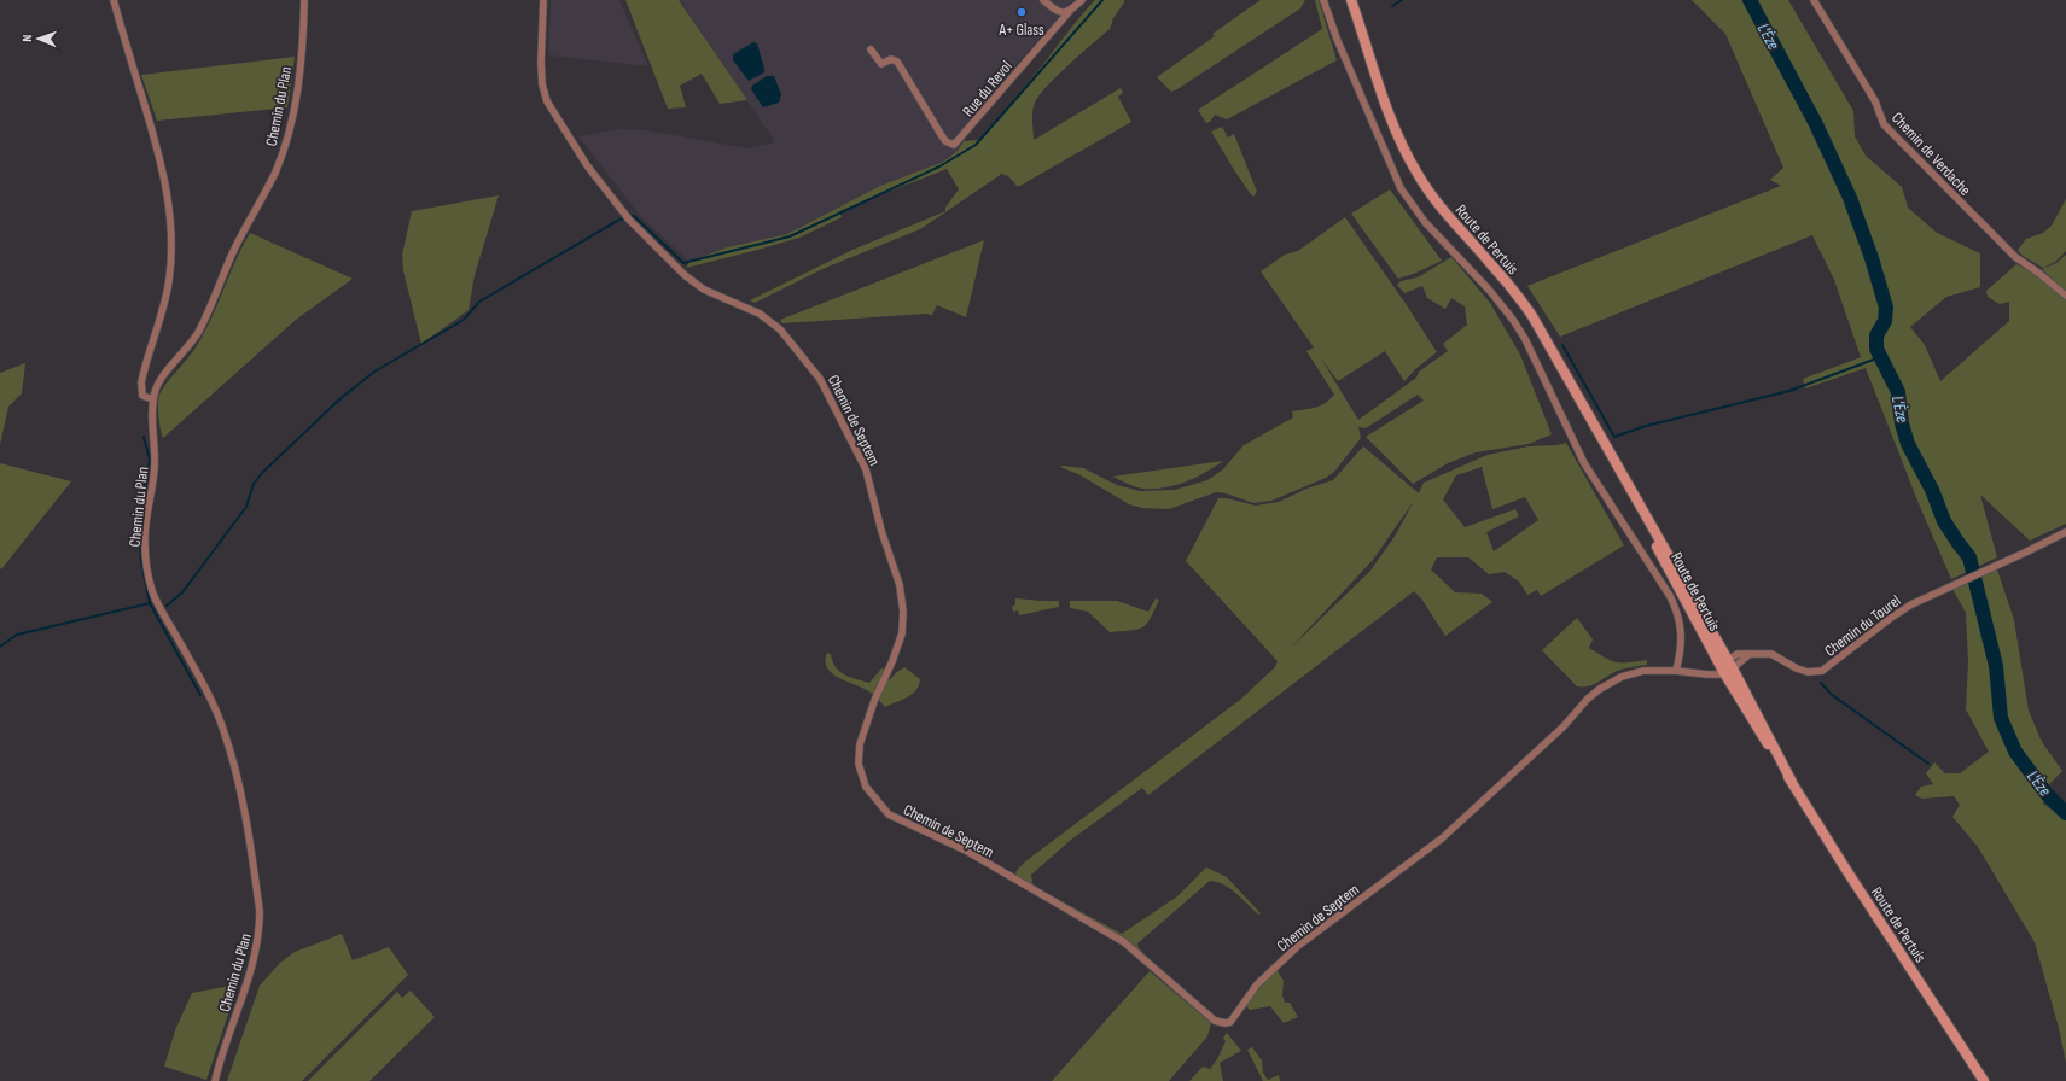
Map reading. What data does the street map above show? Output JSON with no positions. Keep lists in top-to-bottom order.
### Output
{
  "streets": {
    "main road": ["Route de Pertuis"],
    "street": [
      "Rue du Revol",
      "Chemin du Plan",
      "Chemin de Verdache",
      "Chemin de Septem",
      "Chemin du Tourel"
    ]
  },
  "crossings": [
    ["Route de Pertuis", "Chemin de Septem"],
    ["Route de Pertuis", "Chemin du Tourel"],
    ["Chemin de Septem", "Chemin du Tourel"]
  ],
  "water": ["L'Èze"],
  "places": ["A+ Glass"],
  "north": "left"
}
